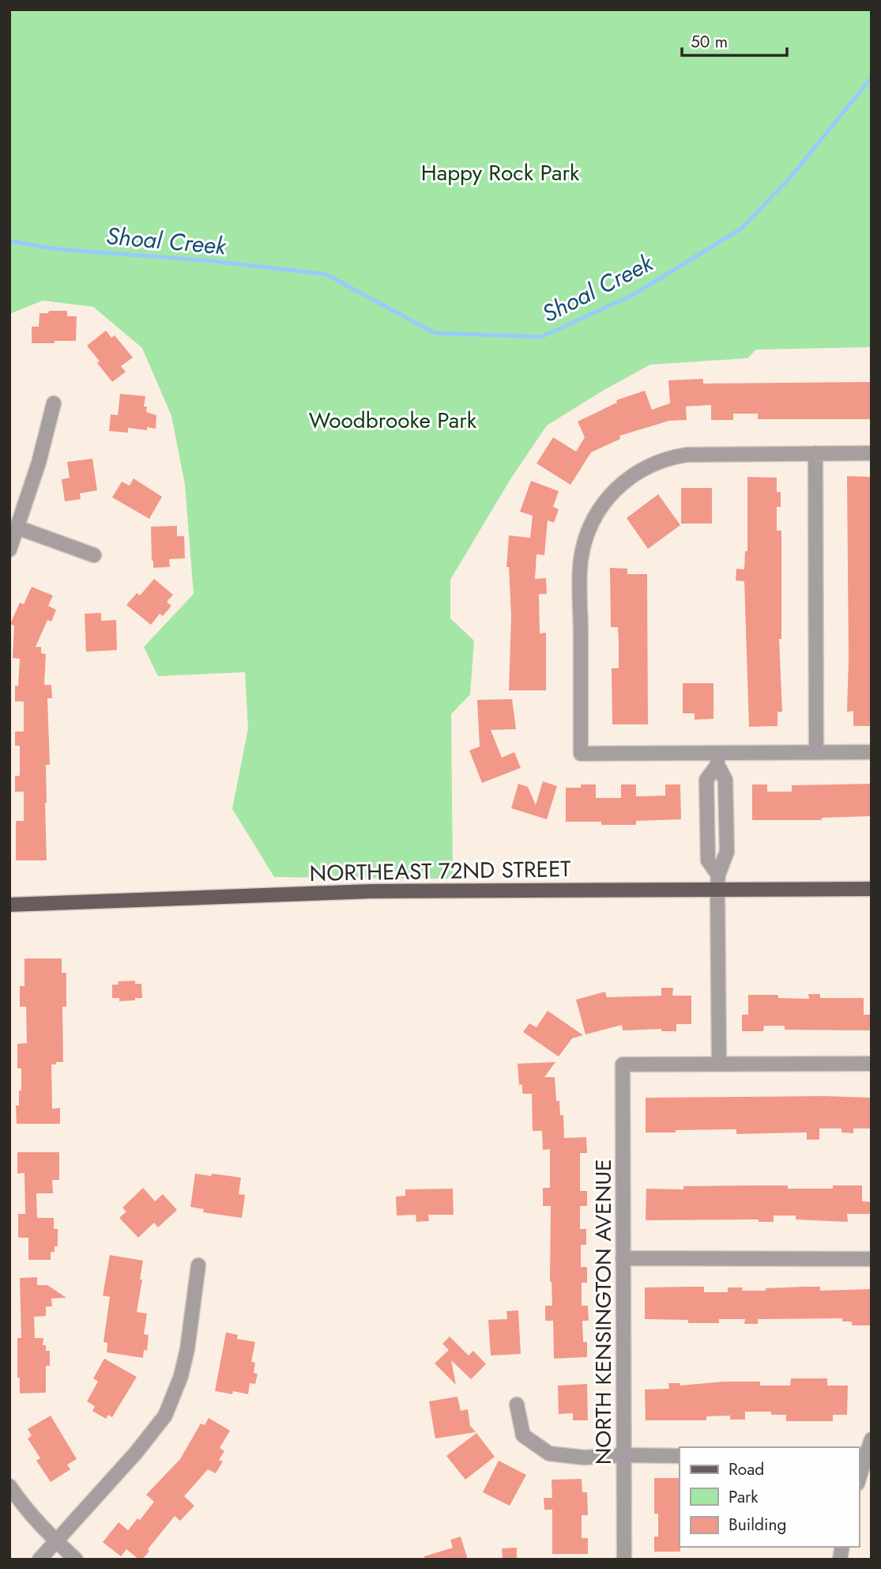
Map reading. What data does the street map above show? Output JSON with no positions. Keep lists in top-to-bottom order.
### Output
{
  "streets": {
    "main road": ["NORTHEAST 72ND STREET"],
    "street": ["NORTH KENSINGTON AVENUE"]
  },
  "water": ["Shoal Creek"],
  "parks": ["Happy Rock Park", "Woodbrooke Park"],
  "legend": ["Road", "Park", "Building"],
  "scale_bar": "50 m"
}
